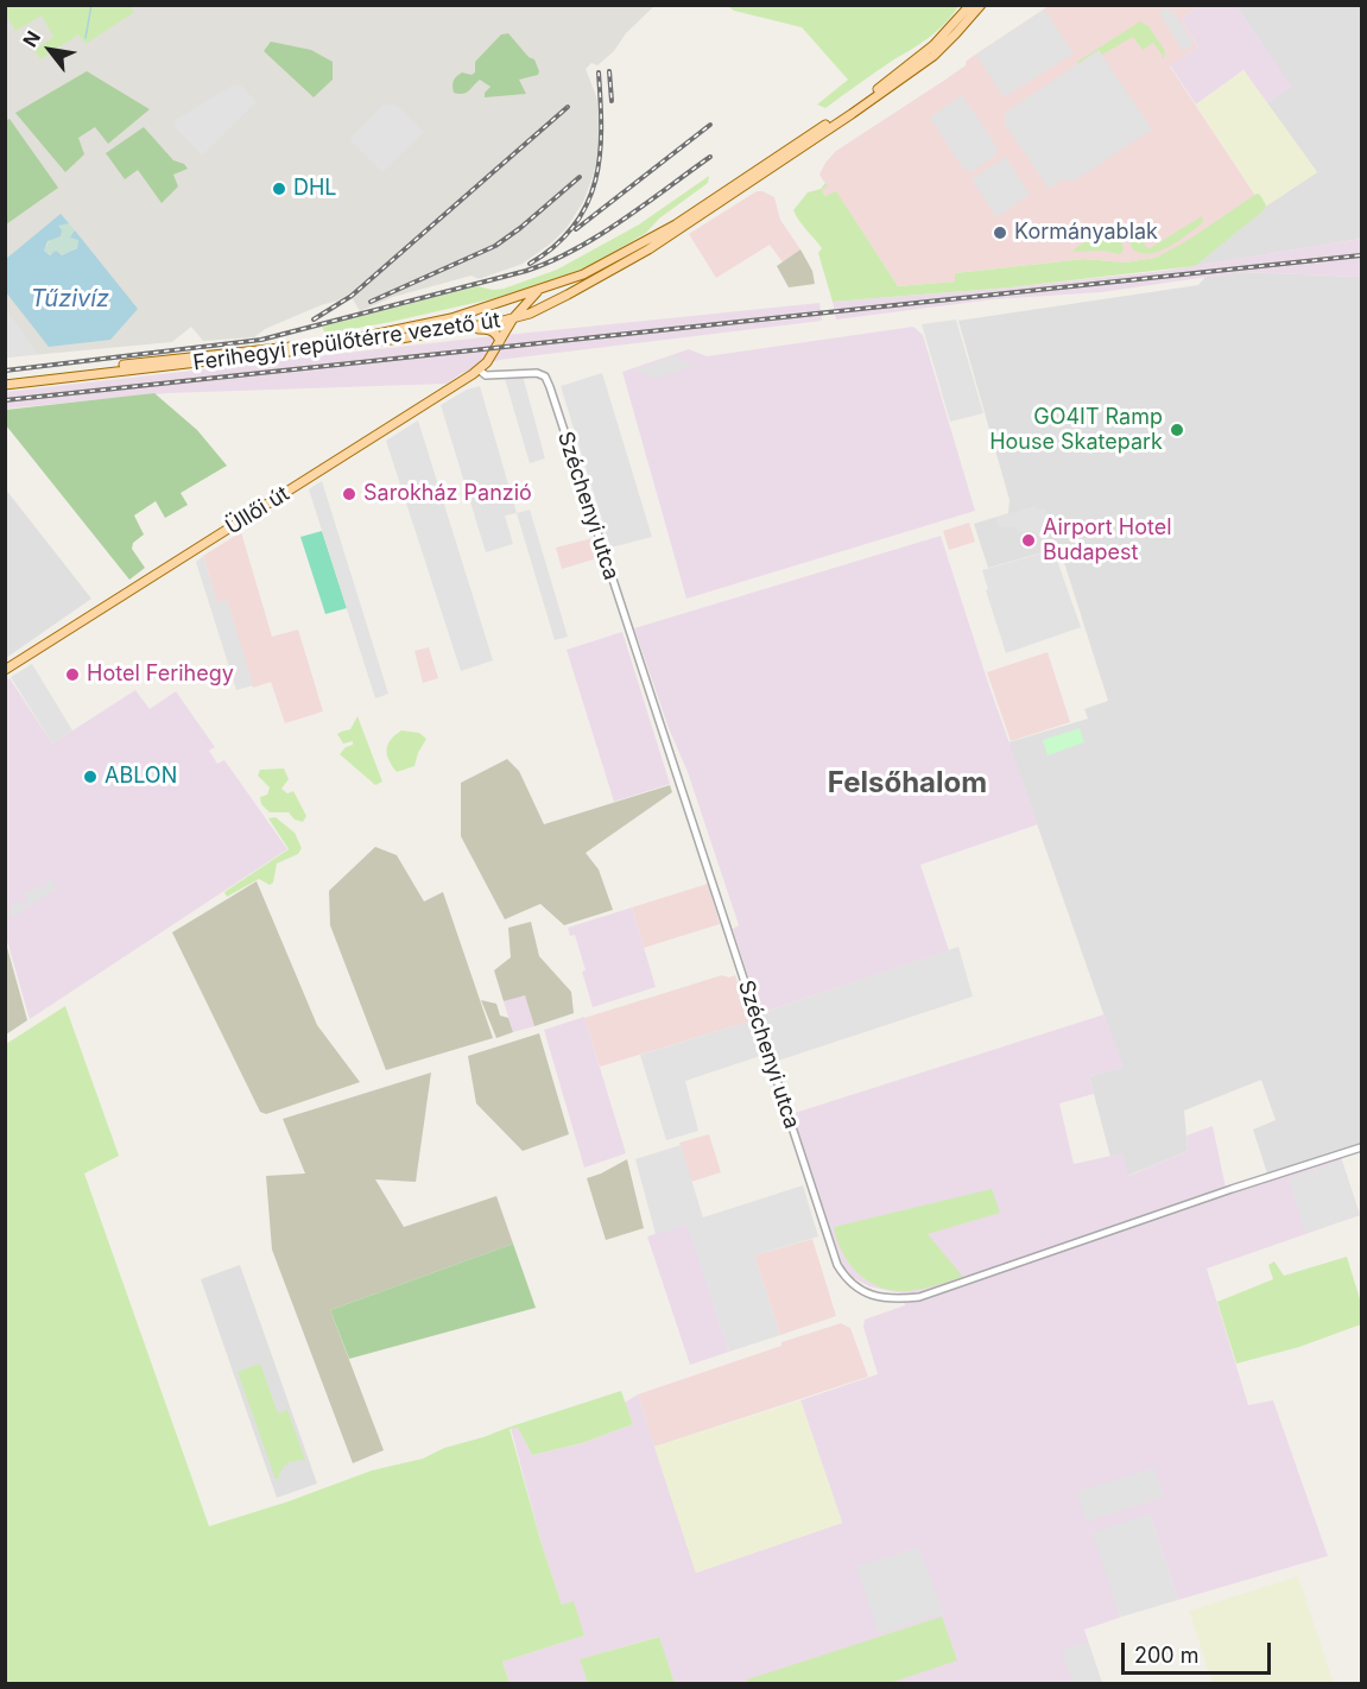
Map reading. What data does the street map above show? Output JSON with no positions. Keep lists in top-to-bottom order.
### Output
{
  "streets": {
    "main road": ["Ferihegyi repülőtérre vezető út", "Üllői út"],
    "street": ["Széchenyi utca"]
  },
  "crossings": [
    ["Széchenyi utca", "Üllői út"]
  ],
  "districts": ["Felsőhalom"],
  "water": ["Tűzivíz"],
  "places": [
    "DHL",
    "Kormányablak",
    "GO4IT Ramp House Skatepark",
    "Sarokház Panzió",
    "Airport Hotel Budapest",
    "Hotel Ferihegy",
    "ABLON"
  ],
  "scale_bar": "200 m",
  "north": "top left"
}
